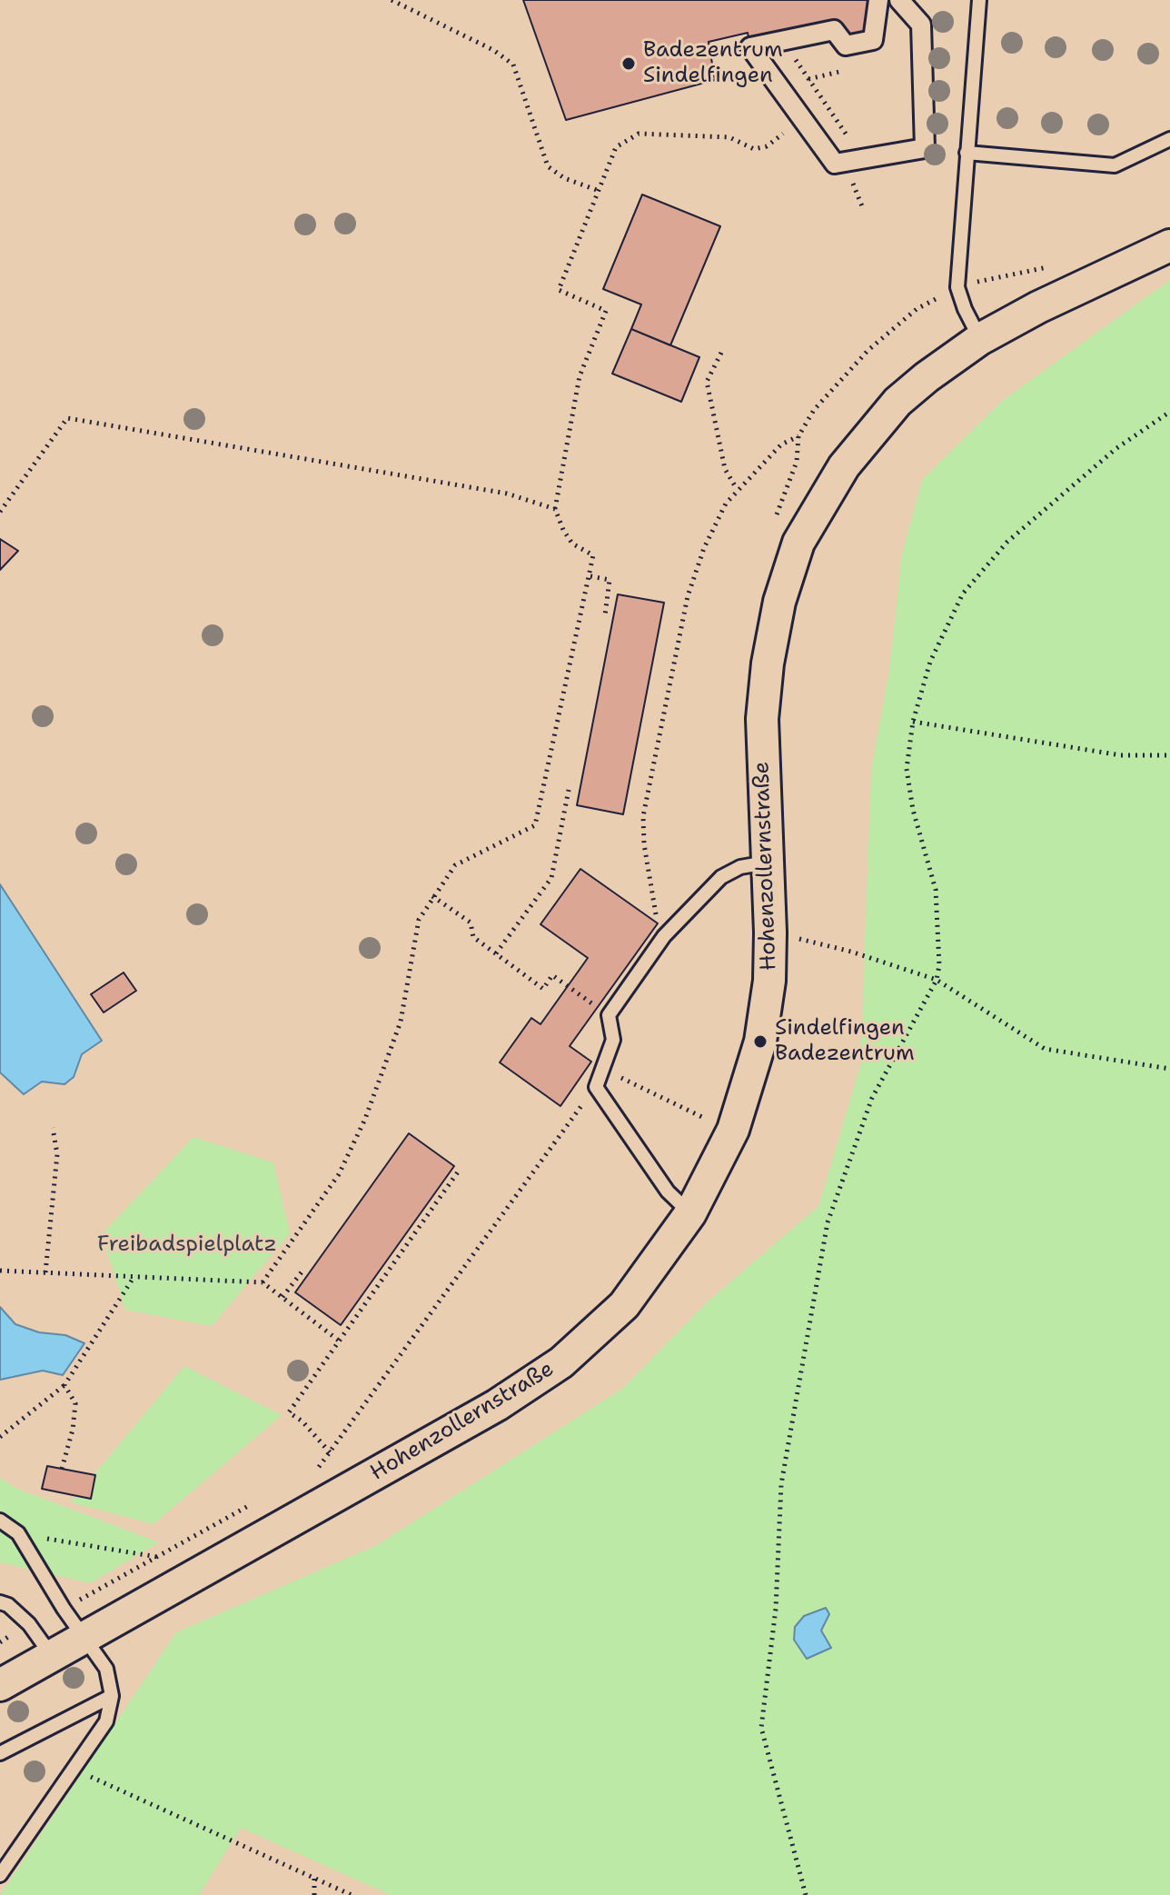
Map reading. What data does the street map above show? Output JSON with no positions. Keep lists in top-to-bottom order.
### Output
{
  "streets": {
    "street": ["Hohenzollernstraße"]
  },
  "parks": ["Freibadspielplatz"],
  "places": ["Badezentrum Sindelfingen", "Sindelfingen Badezentrum"]
}
